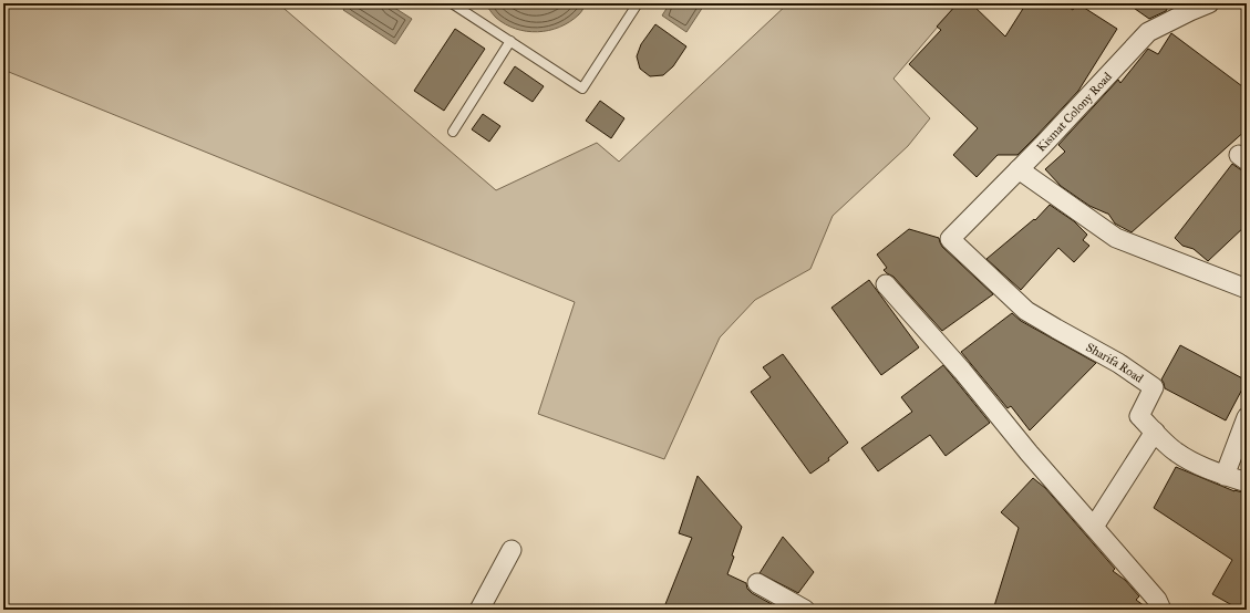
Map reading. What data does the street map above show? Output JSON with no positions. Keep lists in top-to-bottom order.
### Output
{
  "streets": {
    "street": ["Kismat Colony Road", "Sharifa Road"]
  },
  "crossings": [
    ["Kismat Colony Road", "Sharifa Road"]
  ]
}
